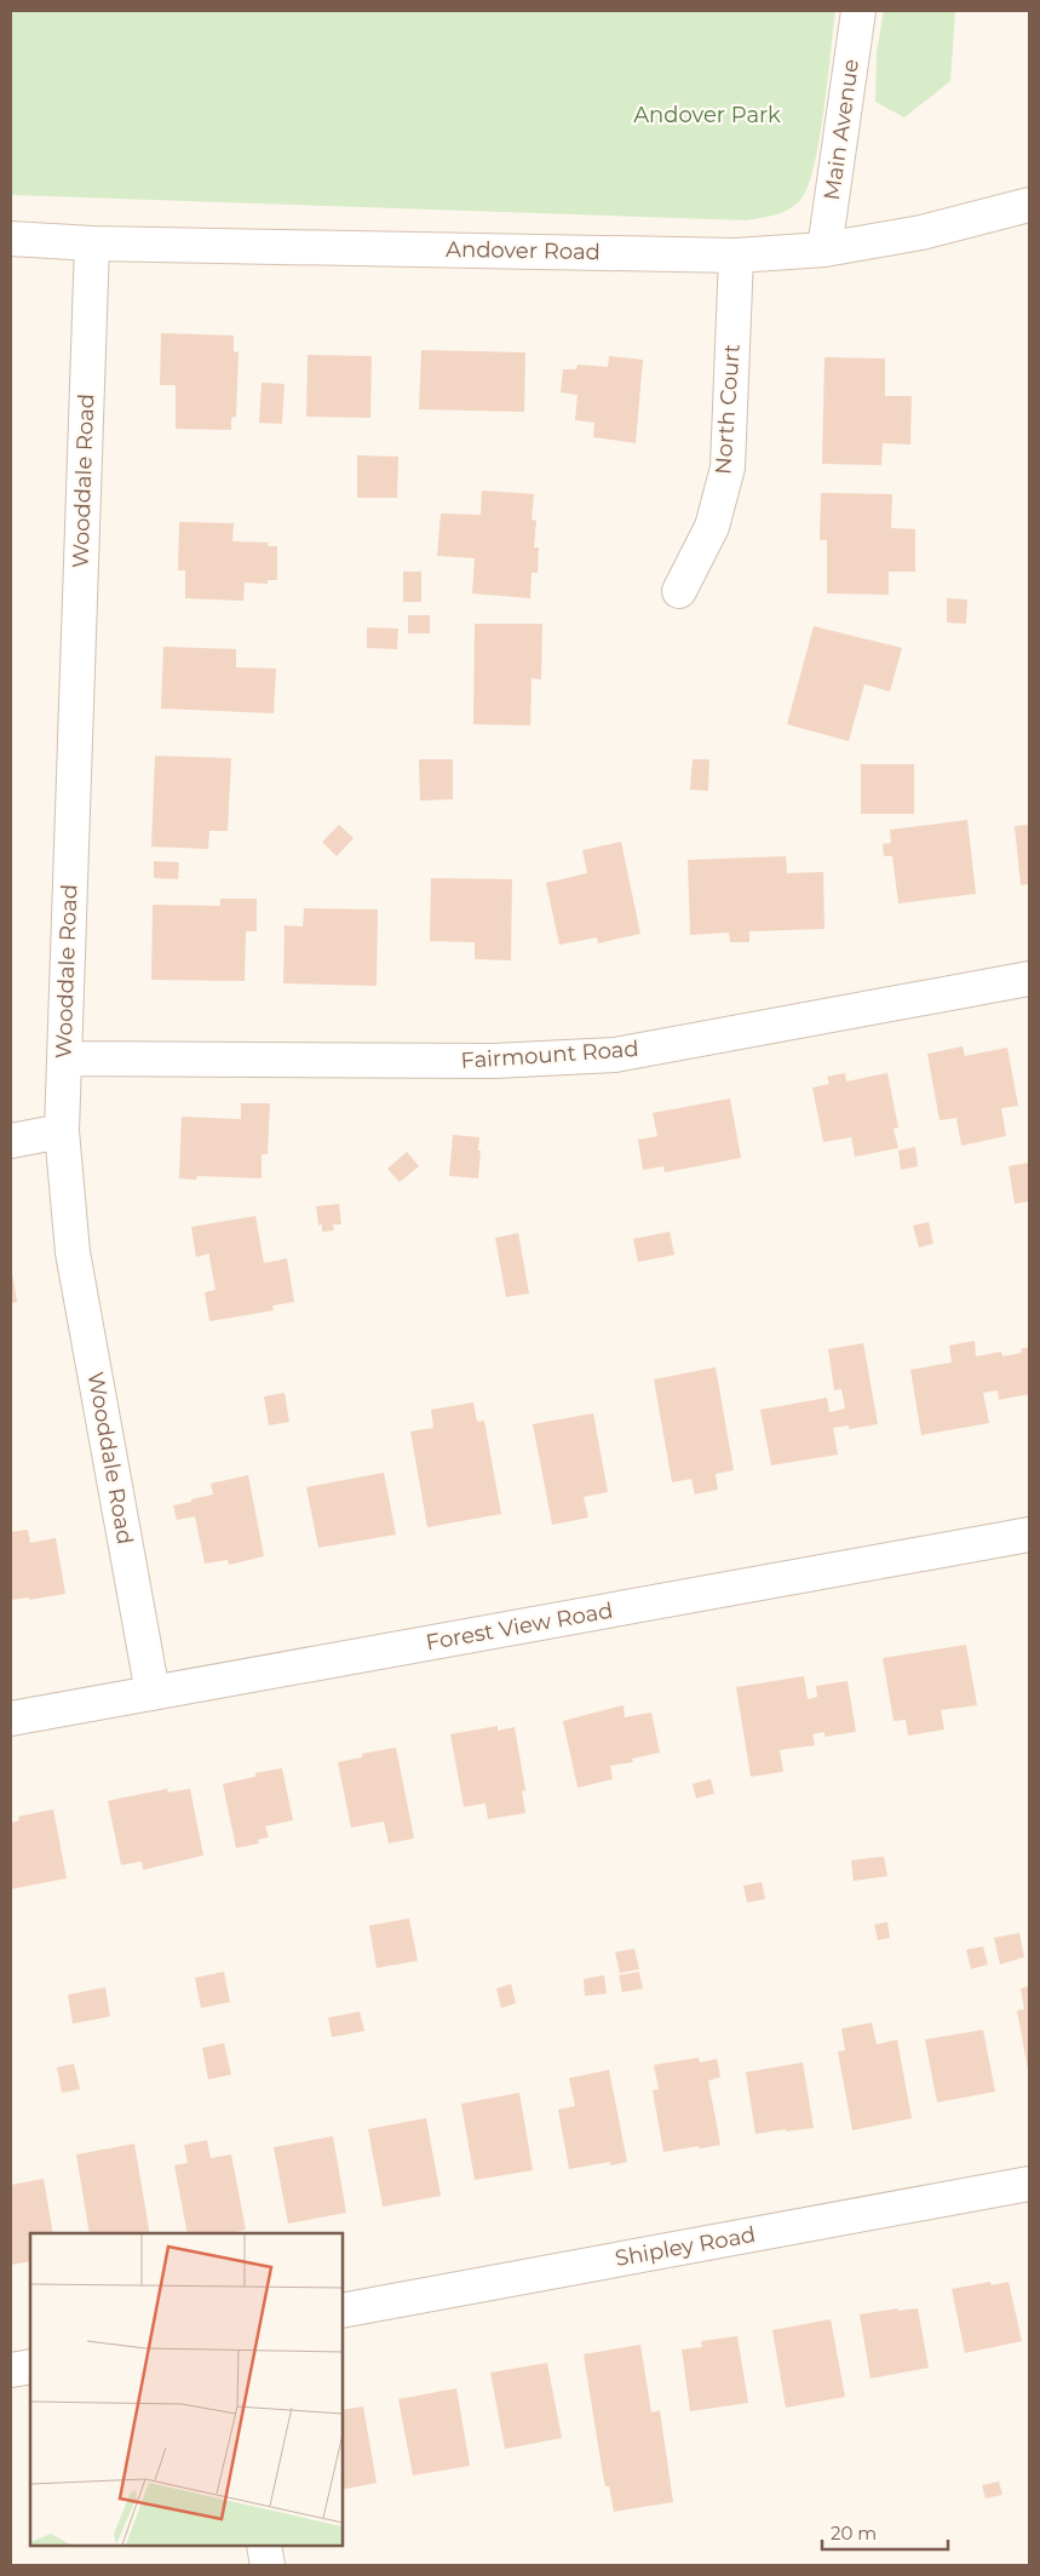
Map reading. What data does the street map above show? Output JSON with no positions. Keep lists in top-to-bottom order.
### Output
{
  "streets": {
    "street": [
      "Main Avenue",
      "Andover Road",
      "North Court",
      "Wooddale Road",
      "Fairmount Road",
      "Forest View Road",
      "Shipley Road"
    ]
  },
  "crossings": [
    ["Main Avenue", "Andover Road"],
    ["Andover Road", "North Court"],
    ["Andover Road", "Wooddale Road"],
    ["Wooddale Road", "Fairmount Road"],
    ["Wooddale Road", "Forest View Road"]
  ],
  "parks": ["Andover Park"],
  "scale_bar": "20 m"
}
